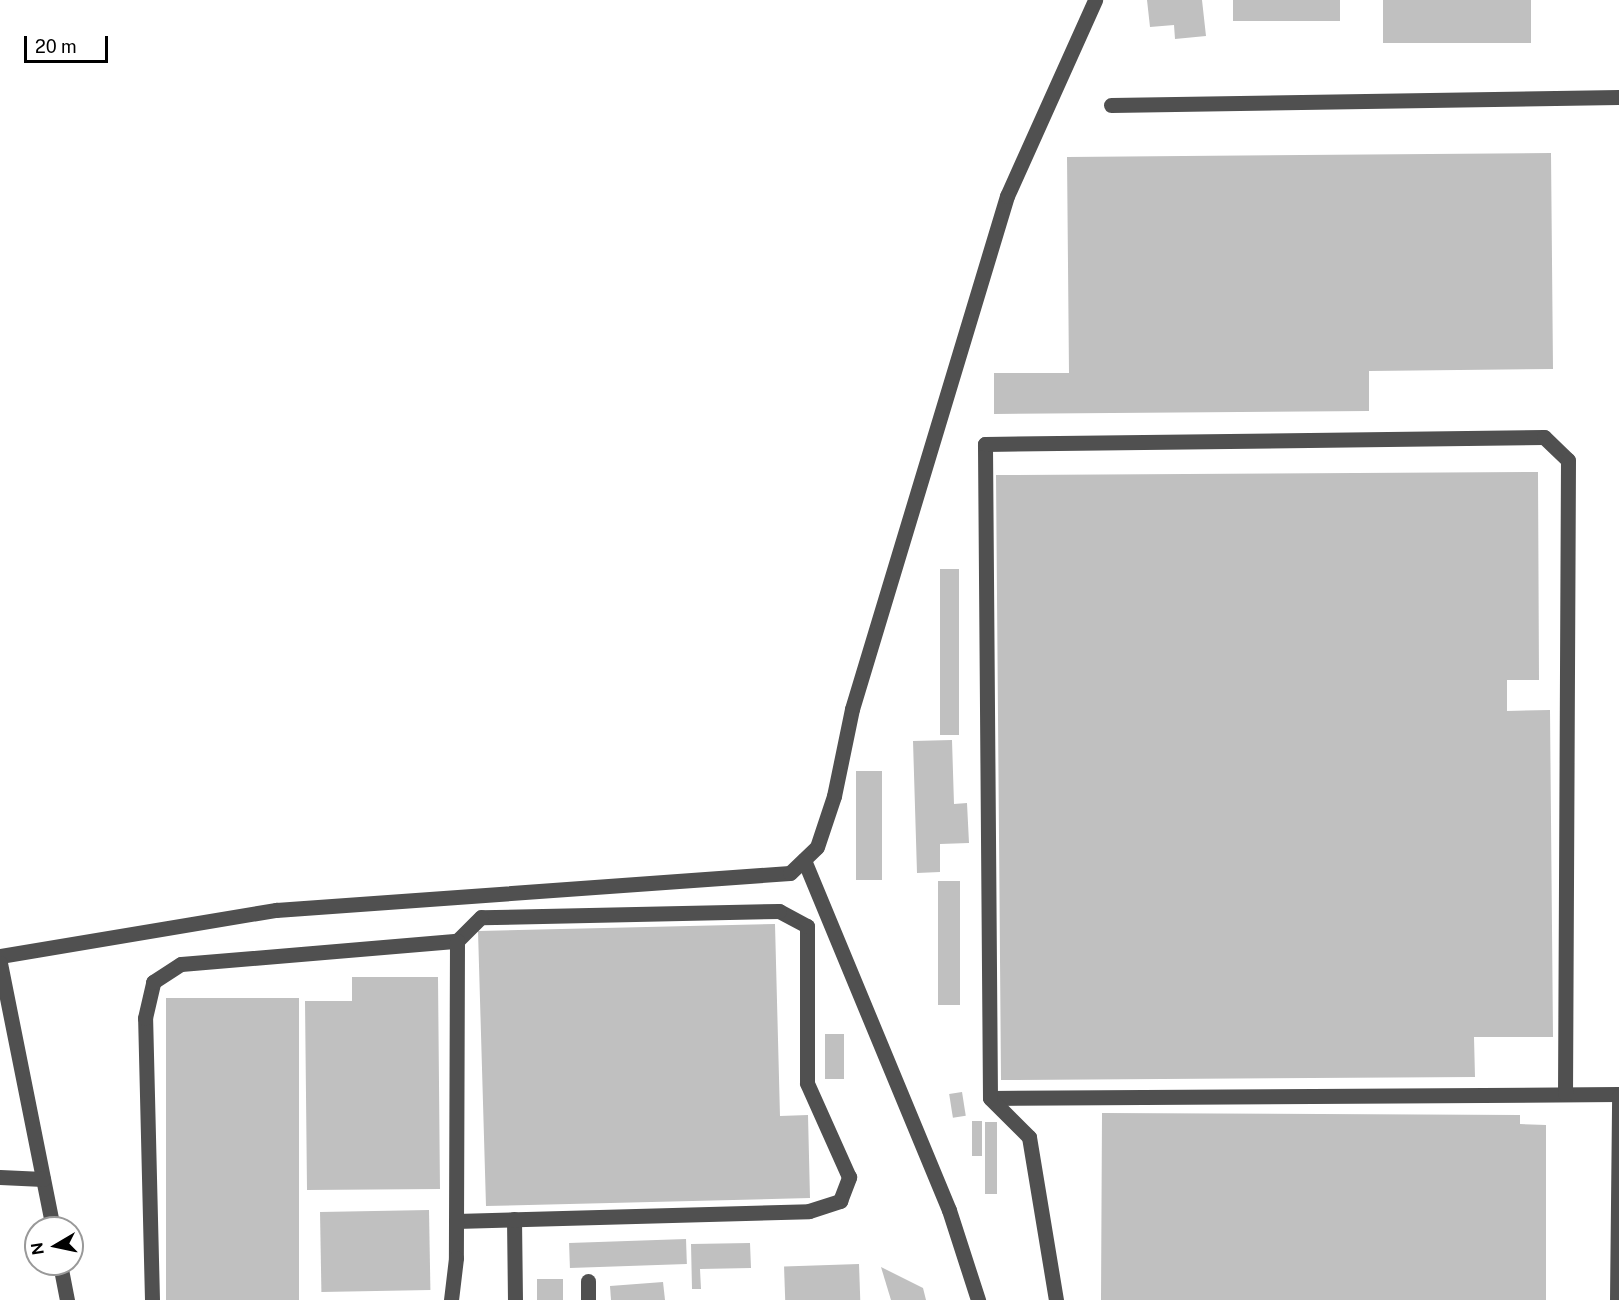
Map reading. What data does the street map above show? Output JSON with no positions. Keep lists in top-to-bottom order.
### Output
{
  "scale_bar": "20 m",
  "north": "left"
}
